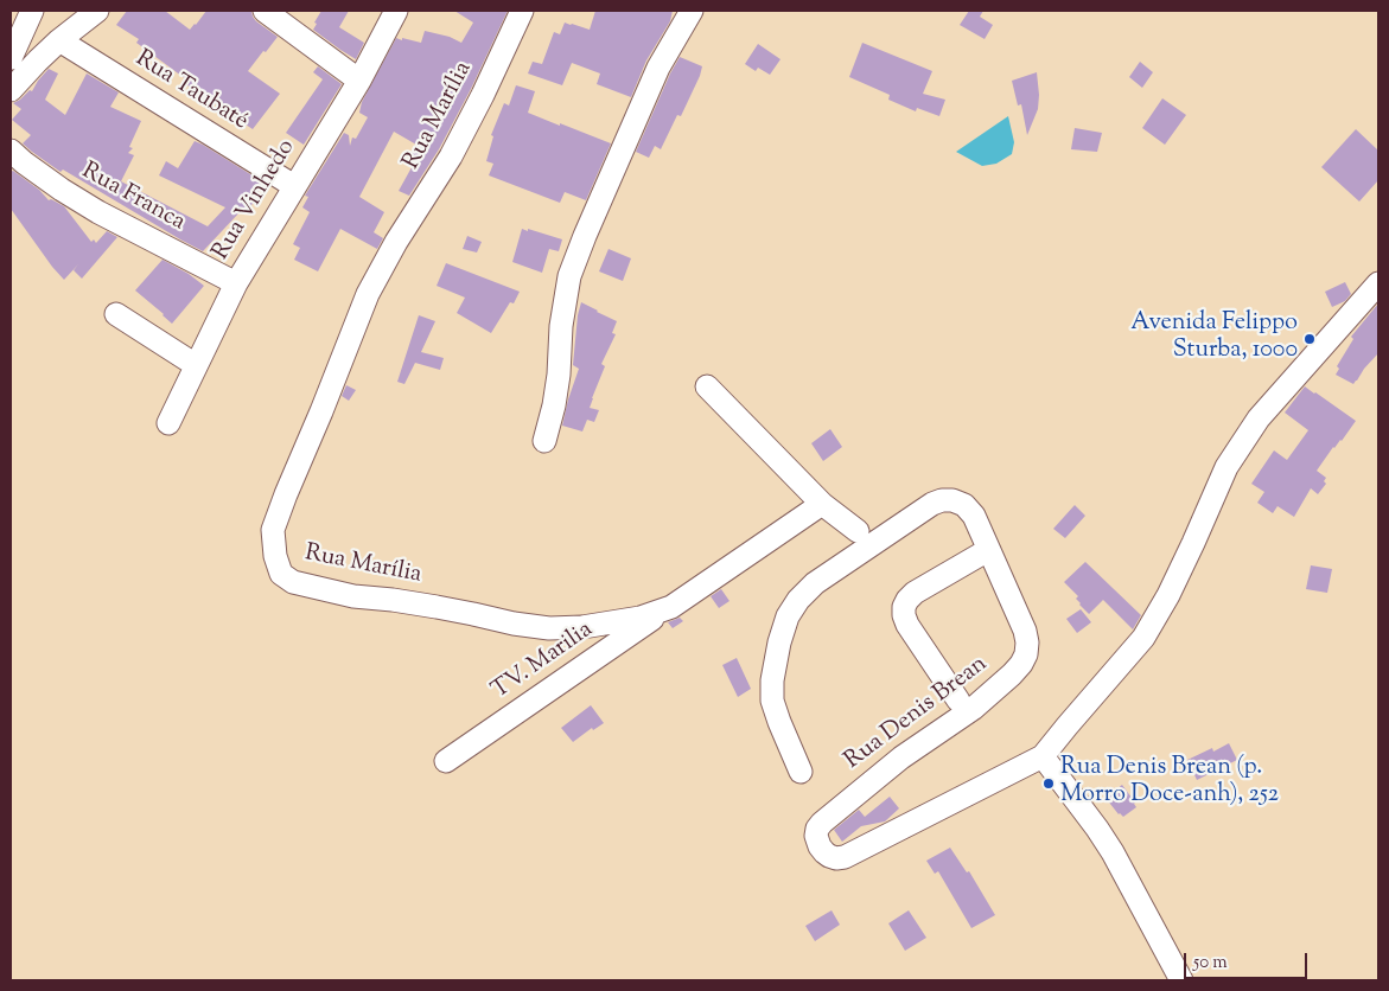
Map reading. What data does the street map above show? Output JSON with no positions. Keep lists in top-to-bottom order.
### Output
{
  "streets": {
    "street": [
      "Rua Taubaté",
      "Rua Marília",
      "Rua Franca",
      "Rua Vinhedo",
      "TV. Marilia",
      "Rua Denis Brean"
    ]
  },
  "crossings": [
    ["Rua Taubaté", "Rua Vinhedo"],
    ["Rua Marília", "TV. Marilia"],
    ["Rua Franca", "Rua Vinhedo"]
  ],
  "places": ["Avenida Felippo Sturba, 1000", "Rua Denis Brean (p. Morro Doce-anh), 252"],
  "scale_bar": "50 m"
}
